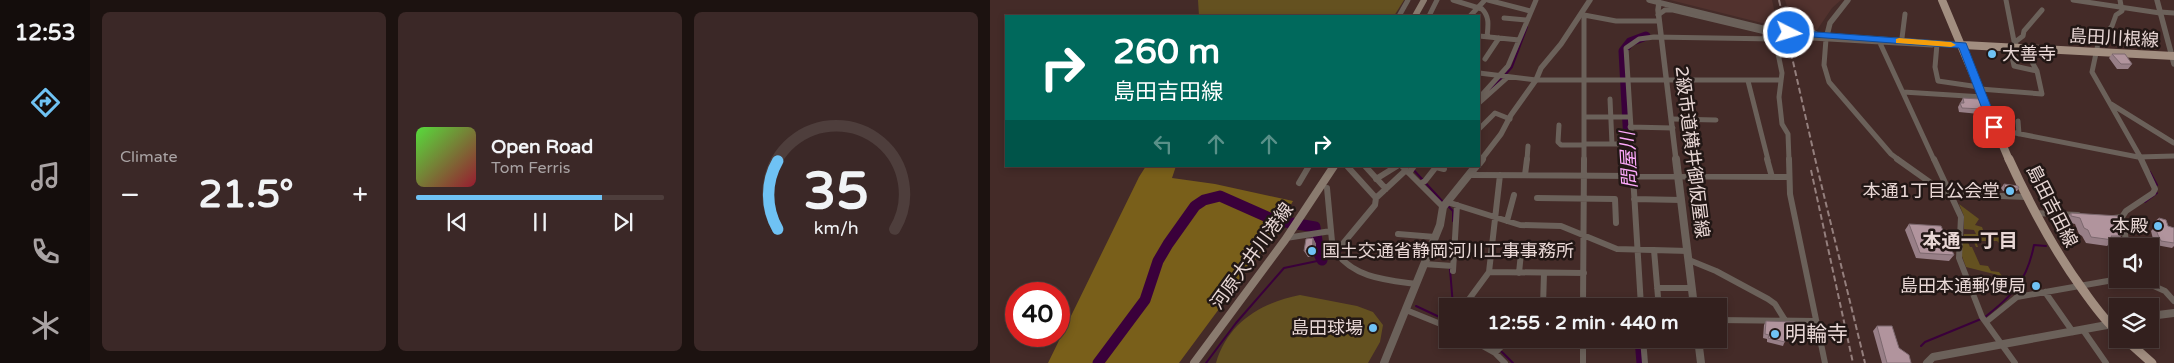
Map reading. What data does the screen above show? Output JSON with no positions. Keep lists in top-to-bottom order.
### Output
{
  "streets": {
    "main road": ["島田川根線", "島田吉田線", "河原大井川港線"],
    "street": ["2級市道横井御仮屋線"]
  },
  "crossings": [
    ["島田川根線", "島田吉田線"]
  ],
  "districts": ["本通一丁目"],
  "water": ["問屋川"],
  "places": [
    "大善寺",
    "本通1丁目公会堂",
    "本殿",
    "国土交通省静岡河川工事事務所",
    "島田本通郵便局",
    "島田球場",
    "明輪寺"
  ],
  "page": {
    "tabs": "12:53",
    "tile": "Climate",
    "turn": ["260 m", "島田吉田線"],
    "song": ["Open Road", "Tom Ferris"],
    "heat": ["−", "21.5°", "+"],
    "limit": "40",
    "trip": "12:55 · 2 min · 440 m",
    "gauge": ["35", "km/h"]
  }
}
